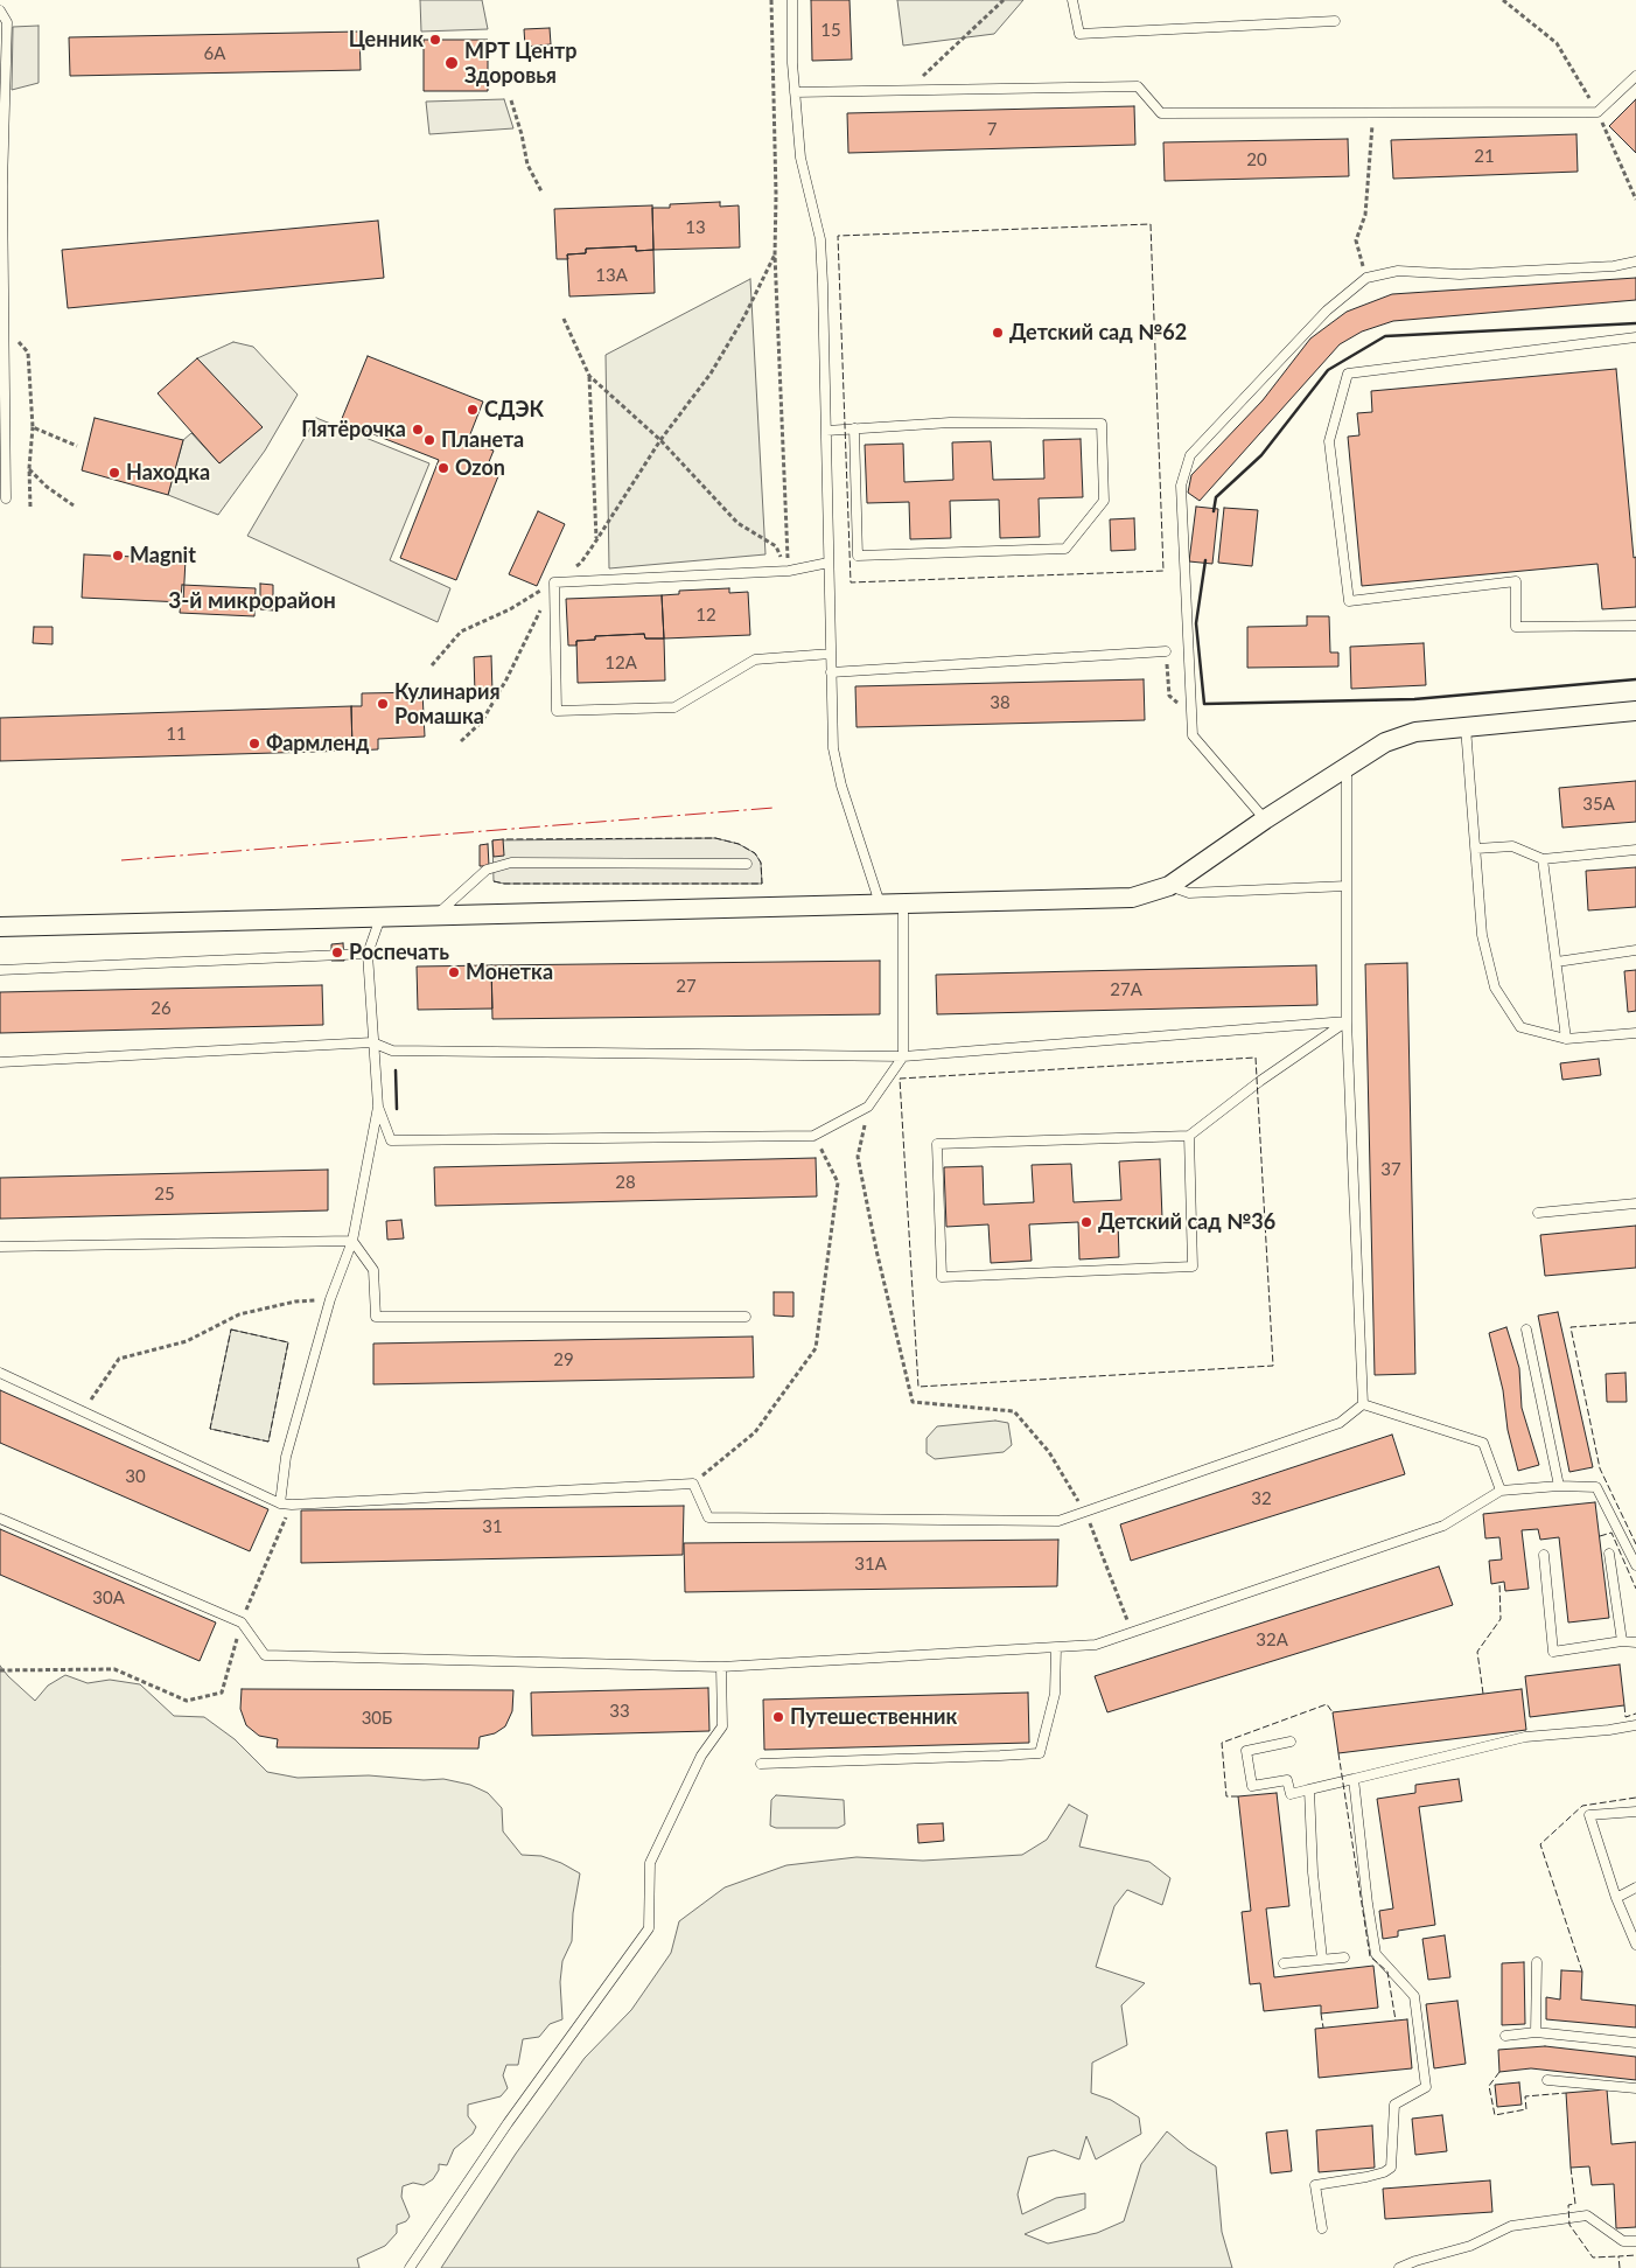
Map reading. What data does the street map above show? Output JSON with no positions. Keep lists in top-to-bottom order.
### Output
{
  "districts": ["3-й микрорайон"],
  "places": [
    "Ценник",
    "МРТ Центр Здоровья",
    "Детский сад №62",
    "СДЭК",
    "Пятёрочка",
    "Планета",
    "Ozon",
    "Находка",
    "Magnit",
    "Кулинария Ромашка",
    "Фармленд",
    "Роспечать",
    "Монетка",
    "Детский сад №36",
    "Путешественник"
  ],
  "house_numbers": [
    "15",
    "6А",
    "7",
    "21",
    "20",
    "13",
    "13А",
    "12",
    "12А",
    "38",
    "11",
    "35А",
    "27",
    "27А",
    "26",
    "37",
    "28",
    "25",
    "29",
    "30",
    "32",
    "31",
    "31А",
    "30А",
    "32А",
    "33",
    "30Б"
  ]
}
